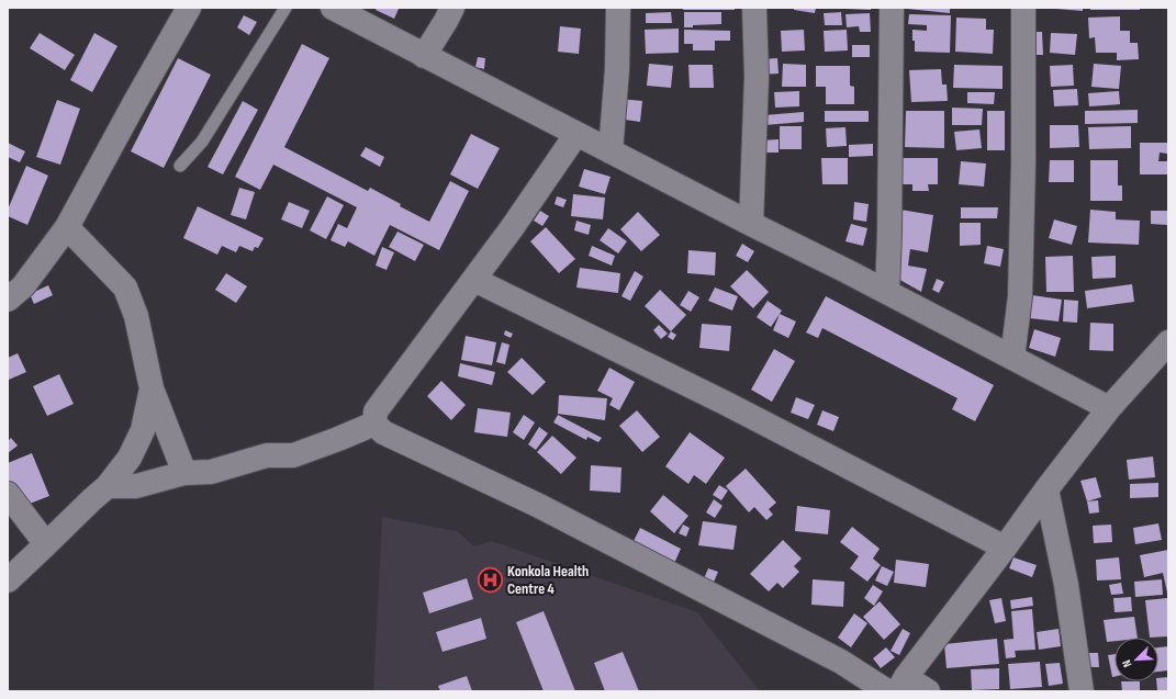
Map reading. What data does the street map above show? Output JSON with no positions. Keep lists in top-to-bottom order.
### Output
{
  "places": {
    "hospital": ["Konkola Health Centre 4"]
  },
  "north": "bottom left"
}
